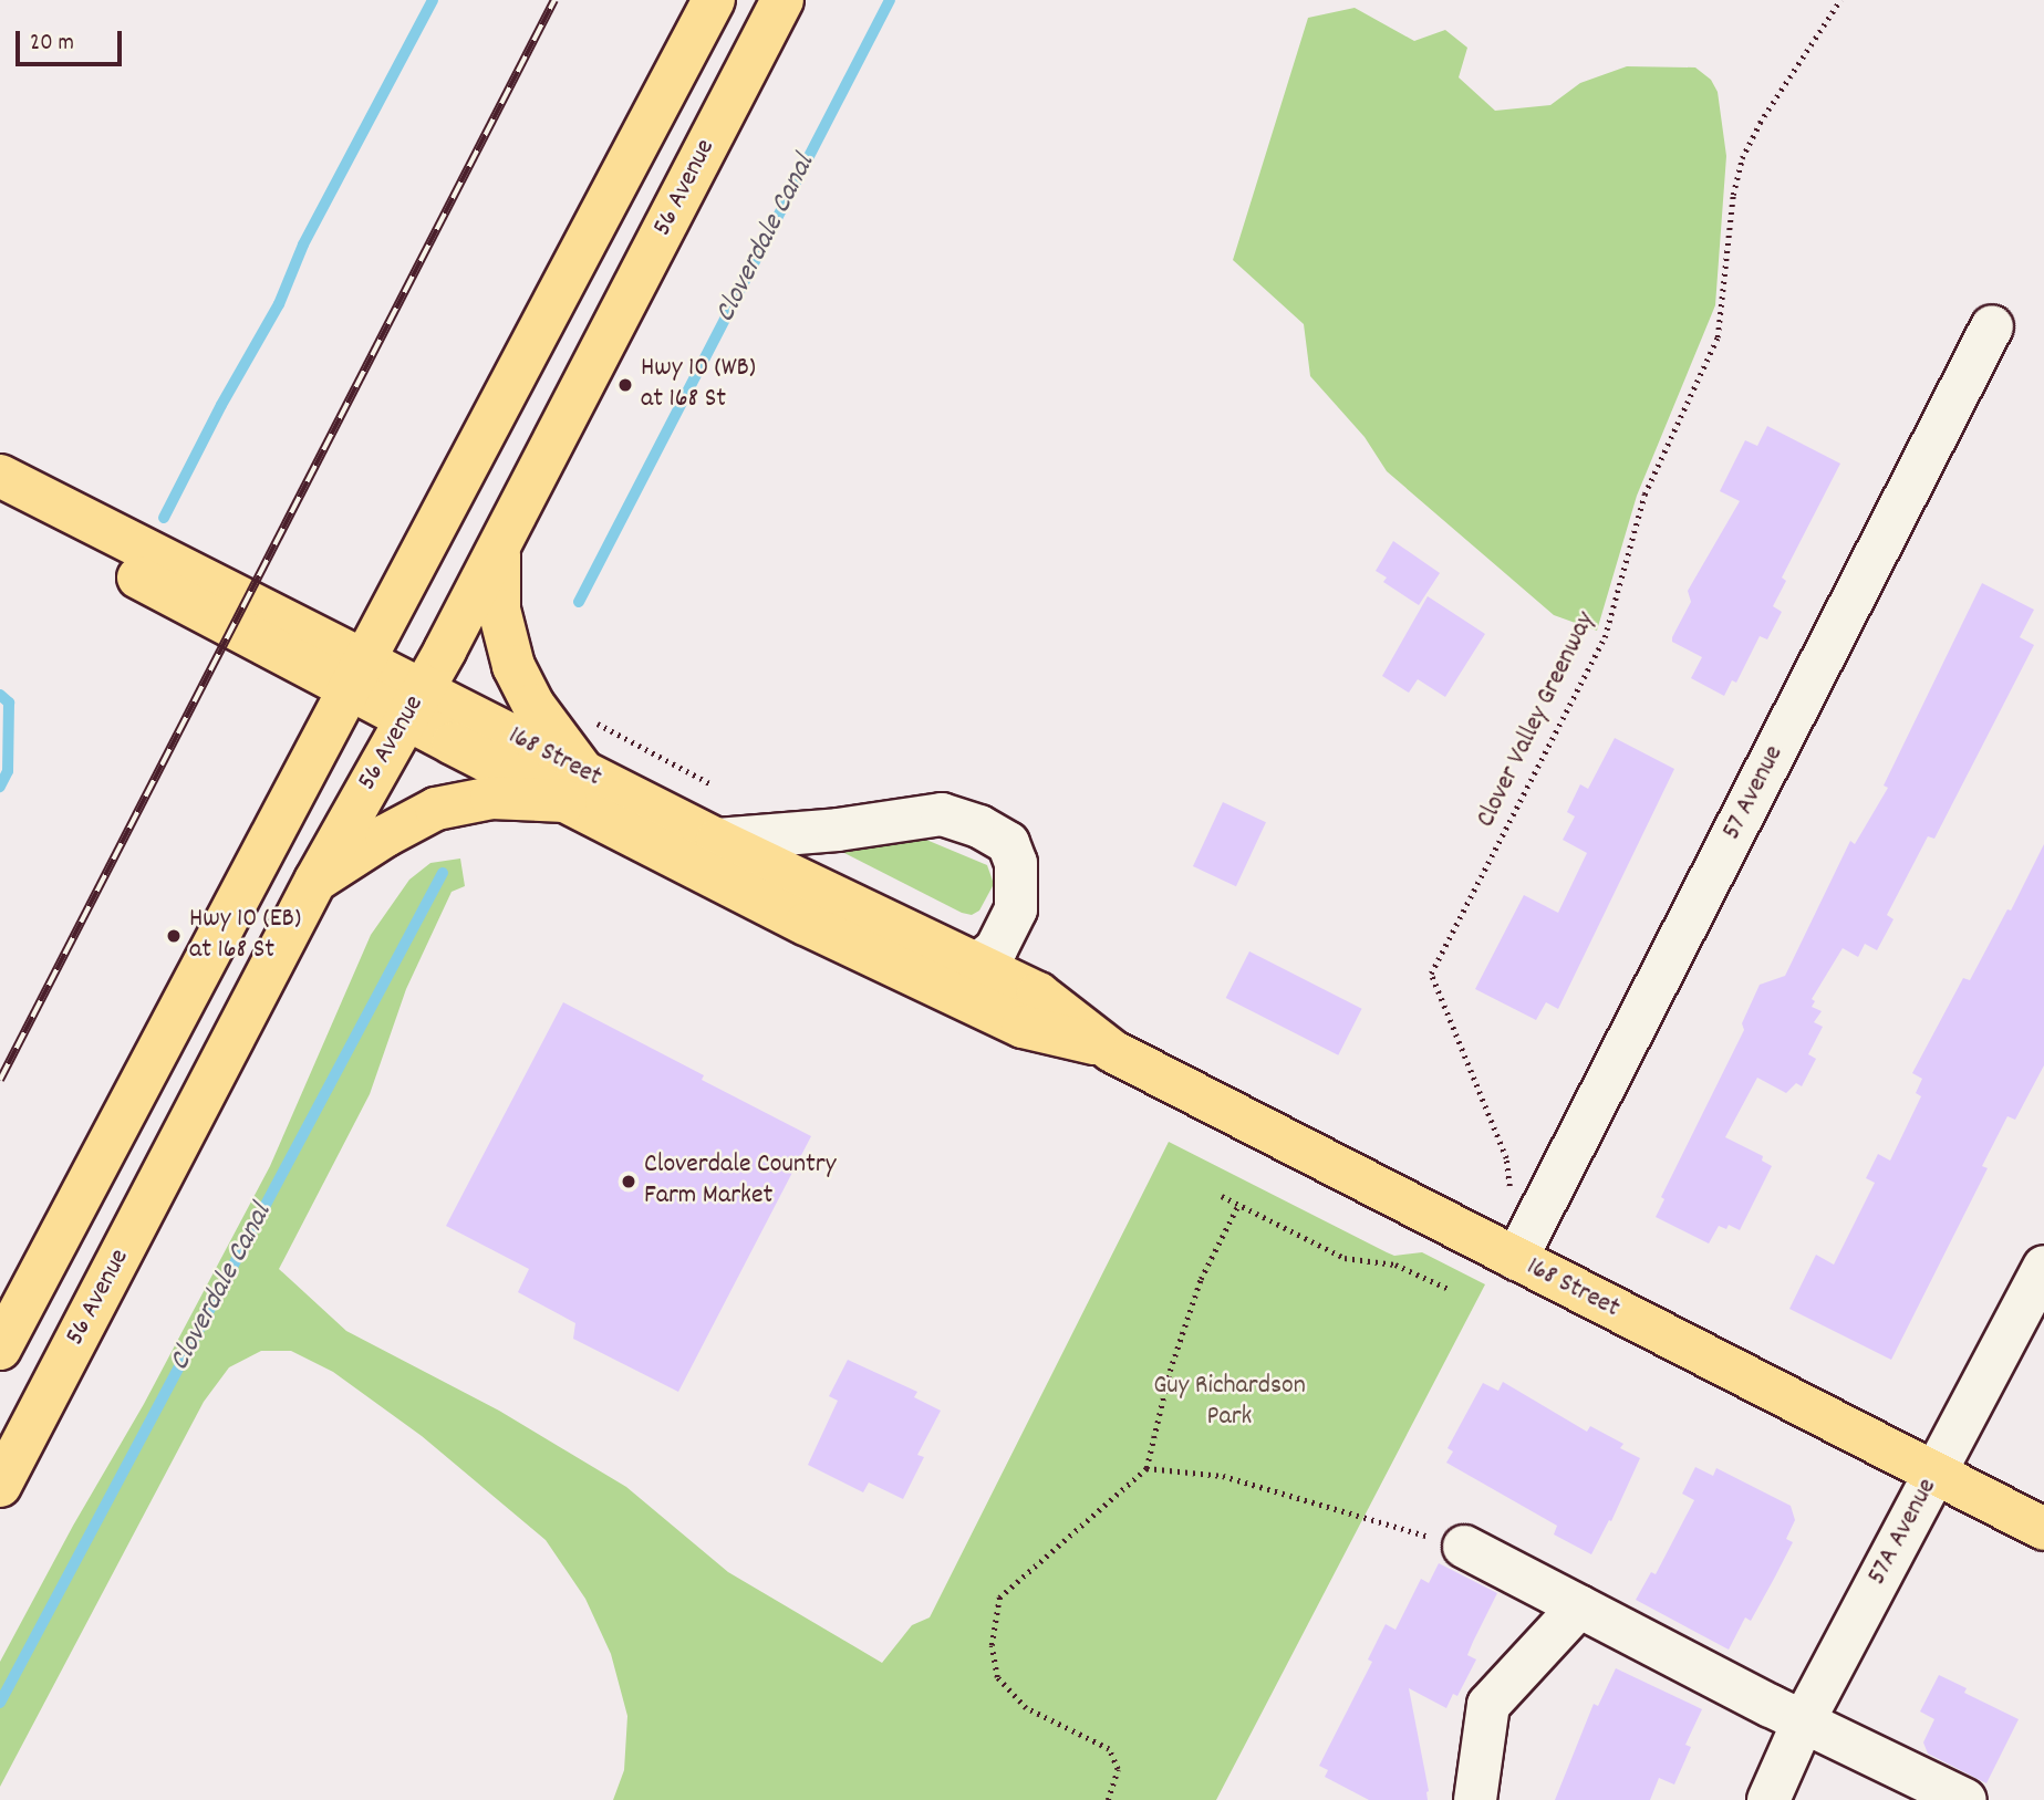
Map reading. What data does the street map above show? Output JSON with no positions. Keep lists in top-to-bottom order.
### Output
{
  "streets": {
    "main road": ["56 Avenue", "168 Street"],
    "street": ["57 Avenue", "57A Avenue"],
    "path": ["Clover Valley Greenway"]
  },
  "crossings": [
    ["56 Avenue", "168 Street"],
    ["168 Street", "57 Avenue"],
    ["168 Street", "57A Avenue"]
  ],
  "water": ["Cloverdale Canal"],
  "parks": ["Guy Richardson Park"],
  "places": ["Hwy 10 (WB) at 168 St", "Hwy 10 (EB) at 168 St", "Cloverdale Country Farm Market"],
  "scale_bar": "20 m"
}
